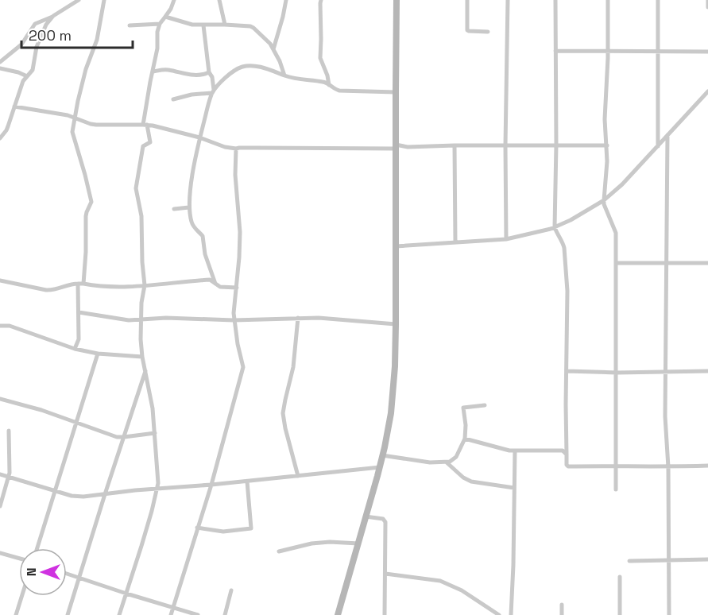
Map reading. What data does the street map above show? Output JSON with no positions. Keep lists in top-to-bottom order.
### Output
{
  "scale_bar": "200 m",
  "north": "left"
}
